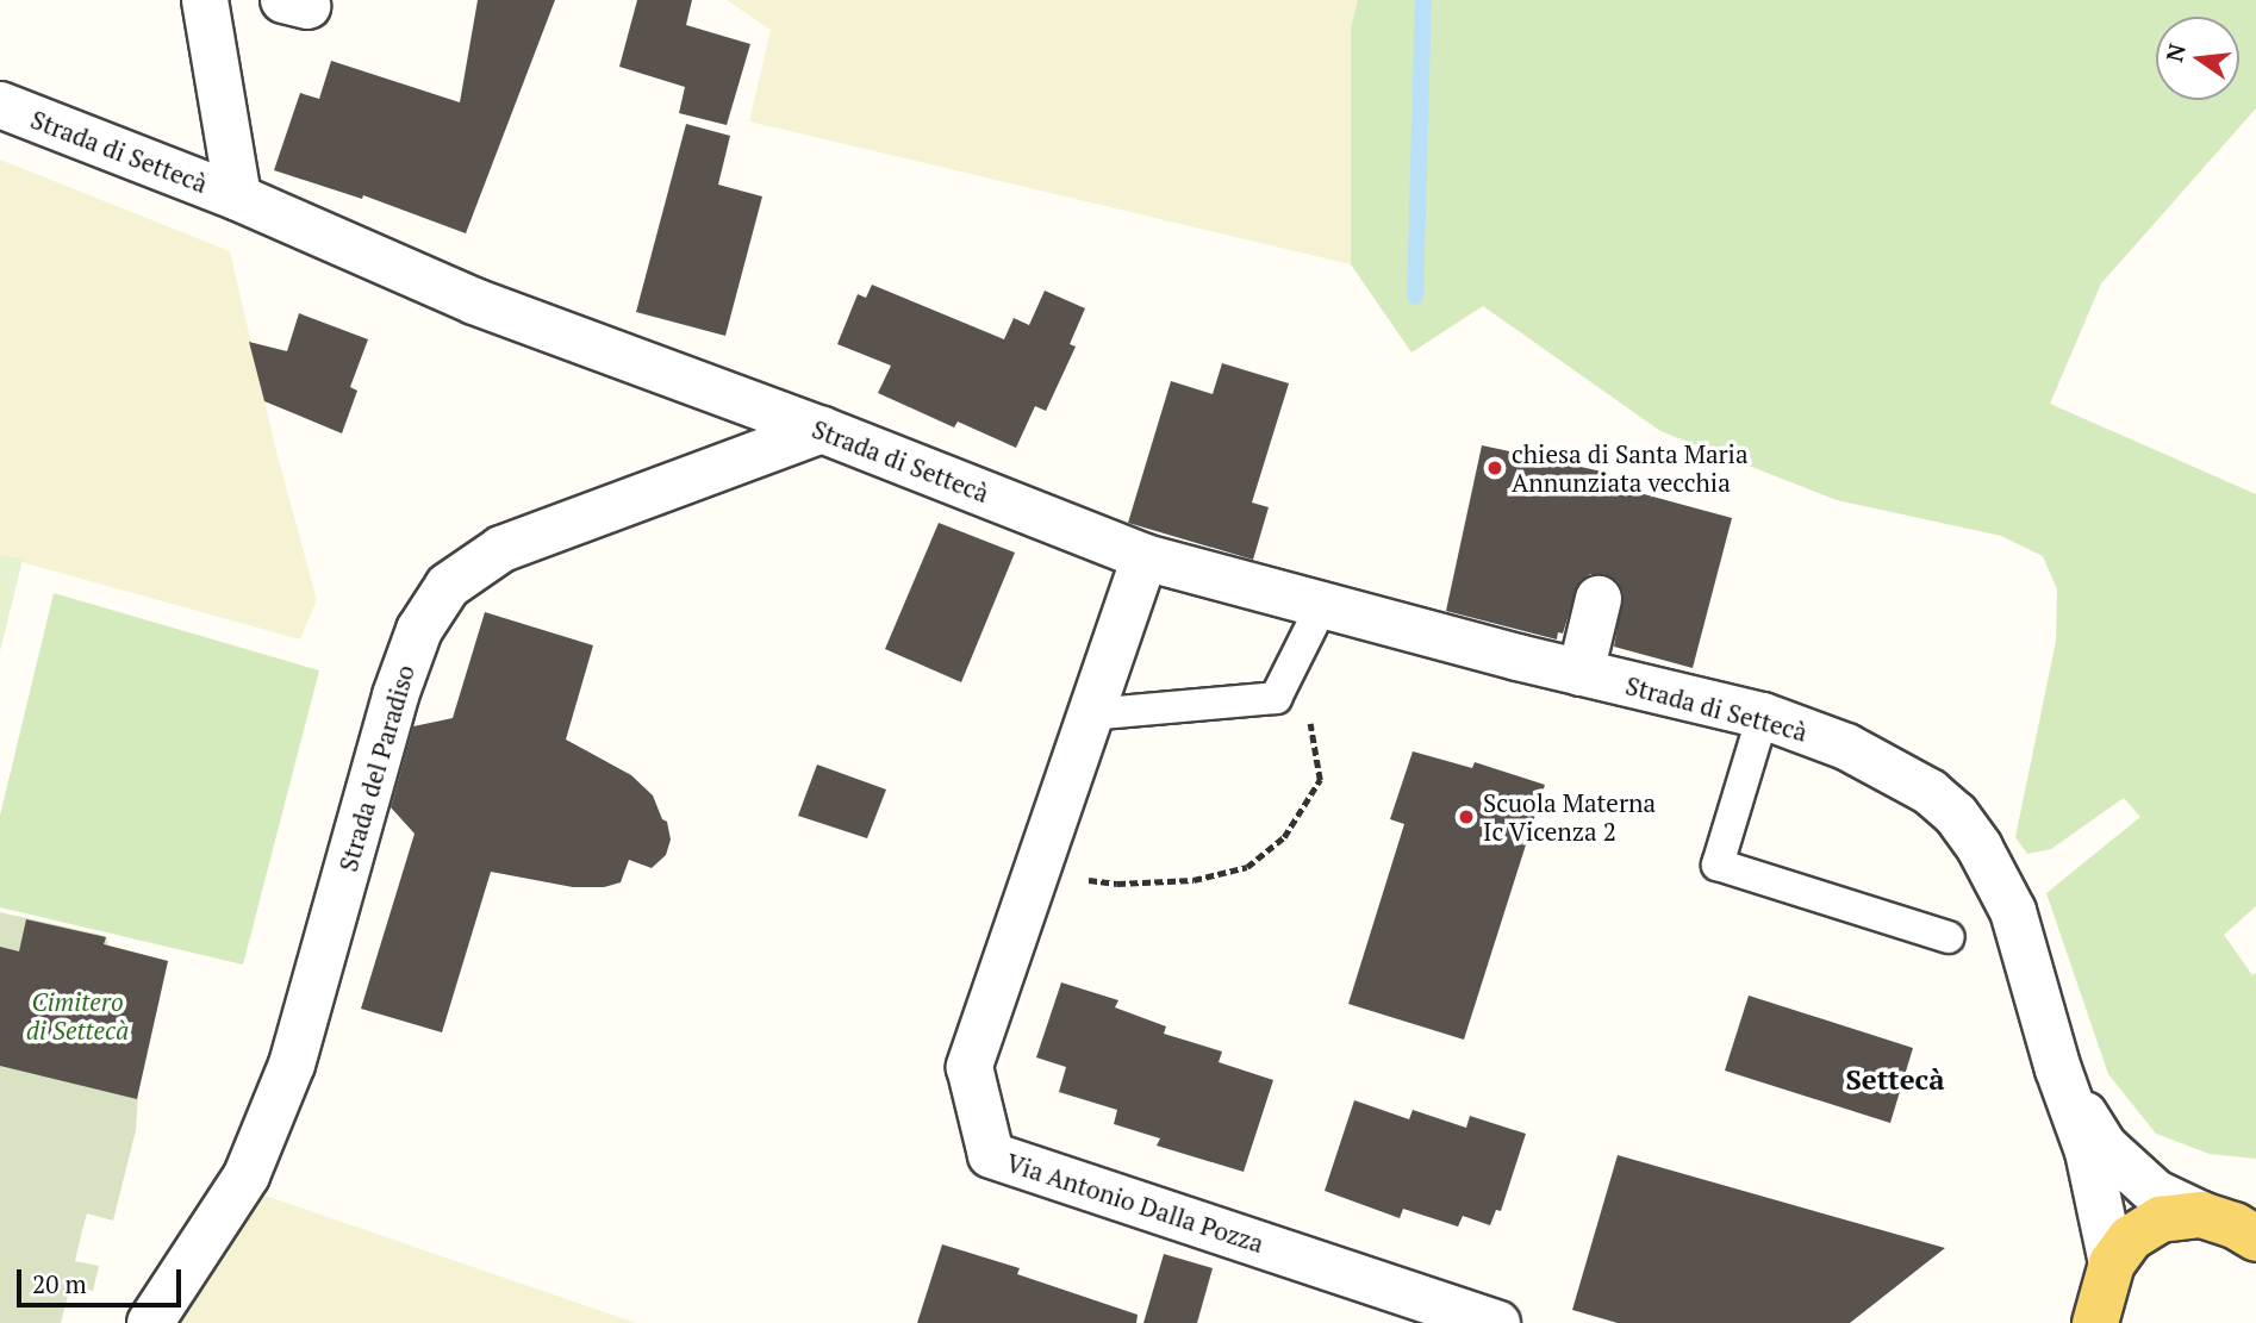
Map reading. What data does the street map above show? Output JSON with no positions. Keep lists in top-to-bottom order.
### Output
{
  "streets": {
    "street": ["Strada di Settecà", "Strada del Paradiso", "Via Antonio Dalla Pozza"]
  },
  "crossings": [
    ["Strada di Settecà", "Strada del Paradiso"],
    ["Strada di Settecà", "Via Antonio Dalla Pozza"]
  ],
  "districts": ["Settecà"],
  "parks": ["Cimitero di Settecà"],
  "places": ["chiesa di Santa Maria Annunziata vecchia", "Scuola Materna Ic Vicenza 2"],
  "scale_bar": "20 m",
  "north": "left"
}
